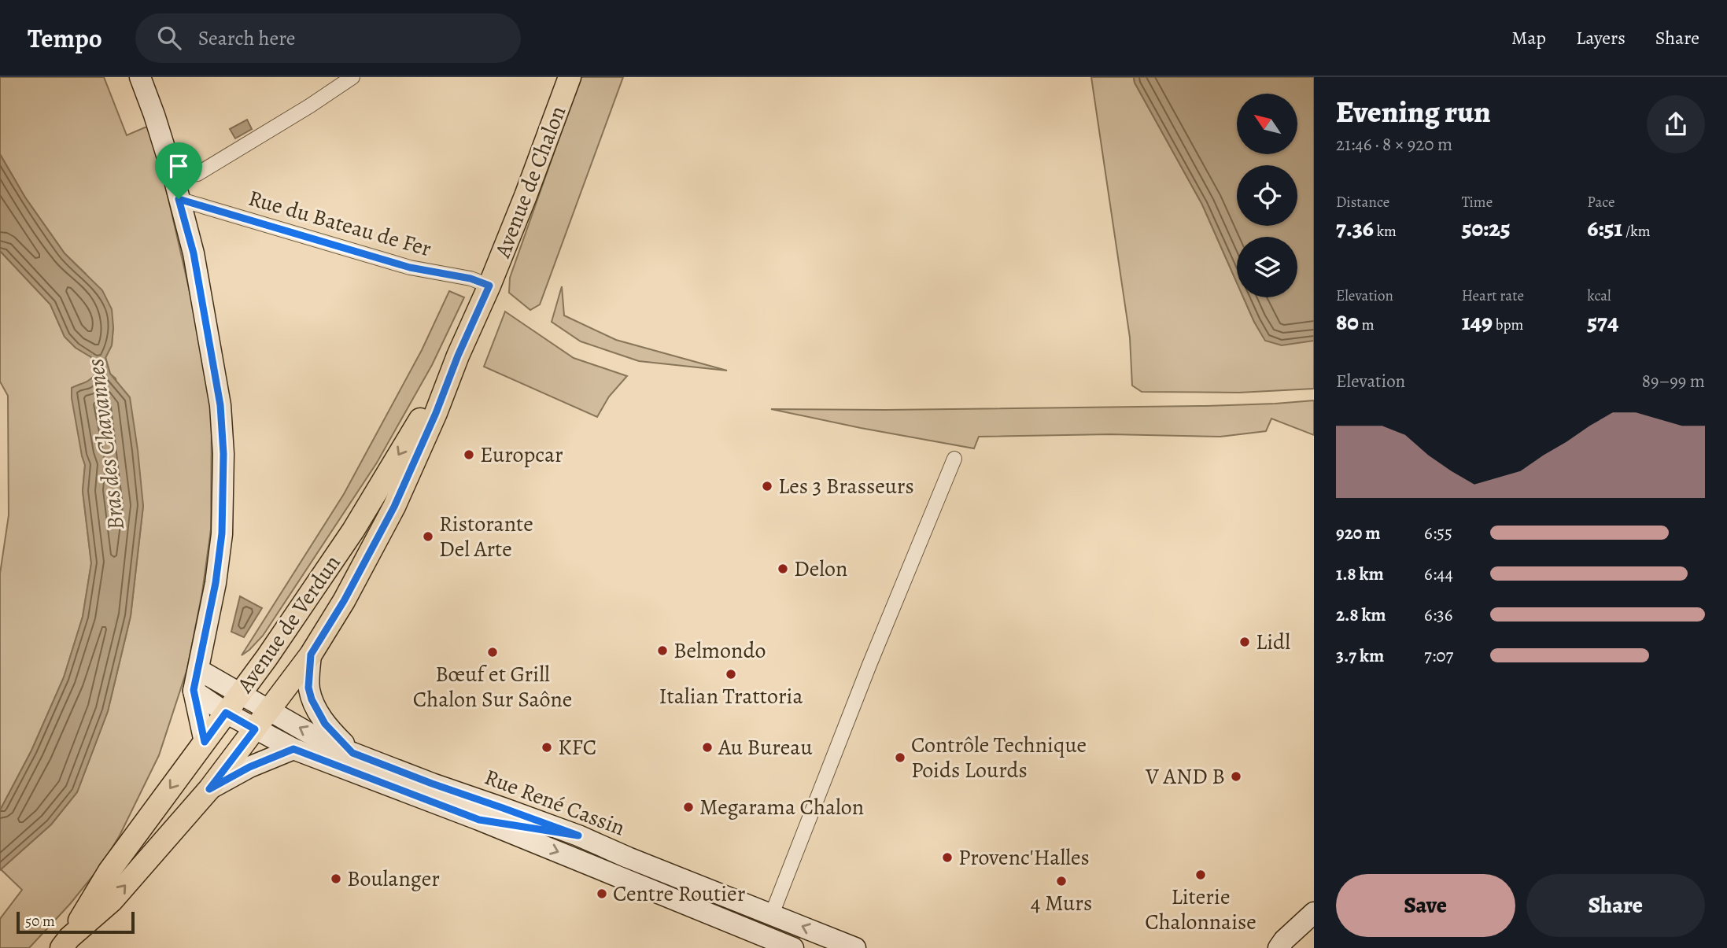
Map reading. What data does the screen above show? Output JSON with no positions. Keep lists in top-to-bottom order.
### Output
{
  "streets": {
    "main road": ["Avenue de Chalon", "Avenue de Verdun", "Rue René Cassin"],
    "street": ["Rue du Bateau de Fer"]
  },
  "crossings": [
    ["Avenue de Chalon", "Rue du Bateau de Fer"],
    ["Avenue de Chalon", "Avenue de Verdun"],
    ["Rue du Bateau de Fer", "Avenue de Verdun"],
    ["Avenue de Verdun", "Rue René Cassin"]
  ],
  "water": ["Bras des Chavannes"],
  "places": [
    "Europcar",
    "Les 3 Brasseurs",
    "Ristorante Del Arte",
    "Delon",
    "Lidl",
    "Belmondo",
    "Bœuf et Grill Chalon Sur Saône",
    "Italian Trattoria",
    "KFC",
    "Au Bureau",
    "Contrôle Technique Poids Lourds",
    "V AND B",
    "Megarama Chalon",
    "Provenc'Halles",
    "Literie Chalonnaise",
    "Boulanger",
    "4 Murs",
    "Centre Routier"
  ],
  "scale_bar": "50 m",
  "north": "top left",
  "page": {
    "header": "Tempo",
    "search": "Search here",
    "nav": ["Map", "Layers", "Share"],
    "heading": ["Evening run", "21:46 · 8 × 920 m"],
    "stats": [
      ["Distance", "7.36 km"],
      ["Time", "50:25"],
      ["Pace", "6:51 /km"],
      ["Elevation", "80 m"],
      ["Heart rate", "149 bpm"],
      ["kcal", "574"]
    ],
    "chart": ["Elevation", "89–99 m"],
    "list": [
      {
        "name": "920 m",
        "note": "6:55"
      },
      {
        "name": "1.8 km",
        "note": "6:44"
      },
      {
        "name": "2.8 km",
        "note": "6:36"
      },
      {
        "name": "3.7 km",
        "note": "7:07"
      }
    ],
    "buttons": ["Save", "Share"],
    "scale": "50 m"
  }
}
